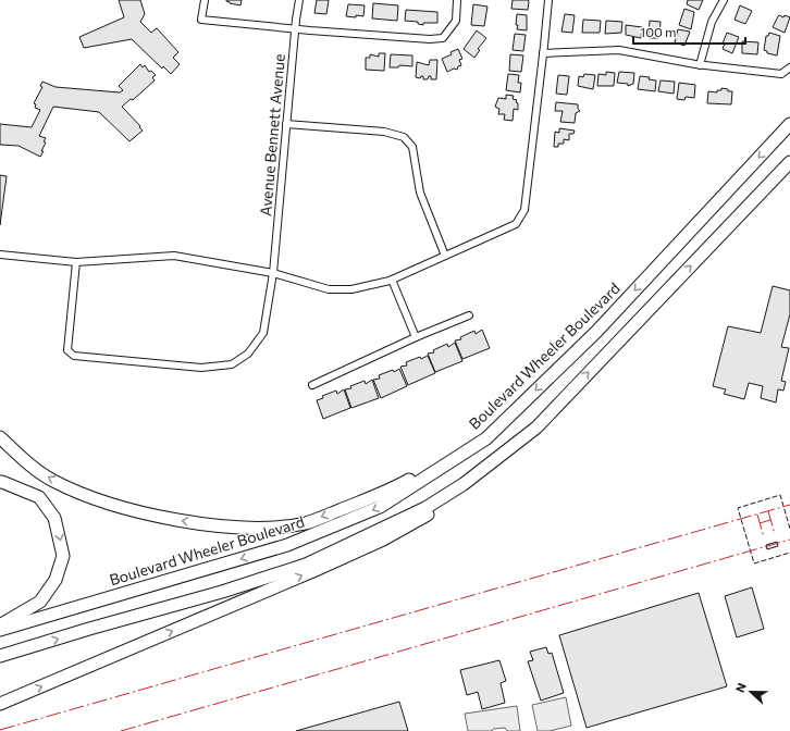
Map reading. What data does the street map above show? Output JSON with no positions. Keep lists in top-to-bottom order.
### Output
{
  "streets": {
    "highway": ["Boulevard Wheeler Boulevard"],
    "street": ["Avenue Bennett Avenue"]
  },
  "scale_bar": "100 m",
  "north": "left"
}
